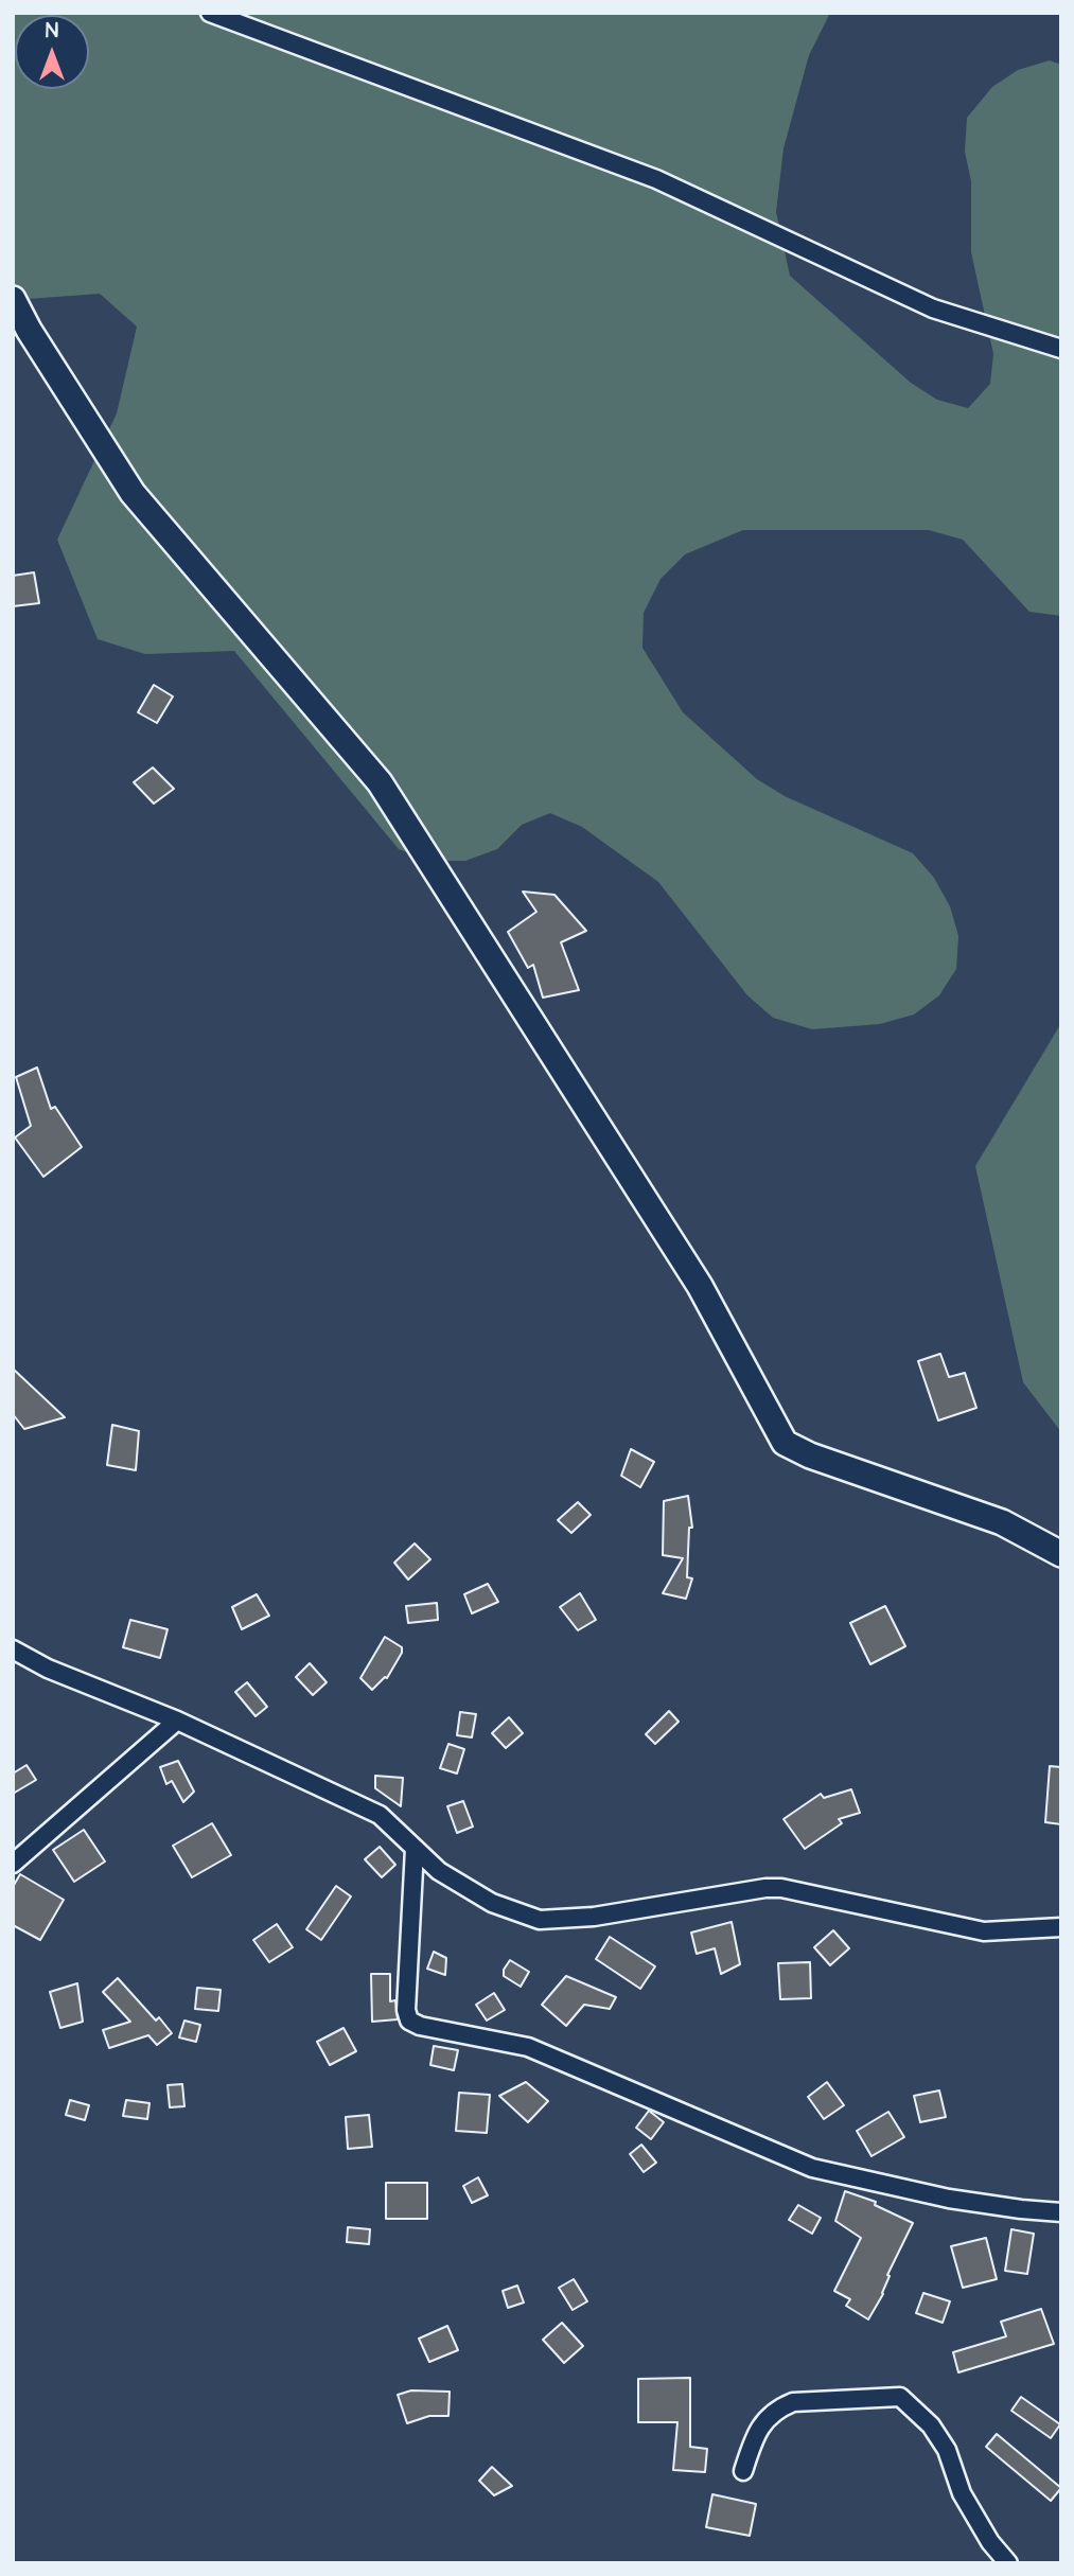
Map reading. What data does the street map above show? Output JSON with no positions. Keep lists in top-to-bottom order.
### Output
{
  "north": "top"
}
